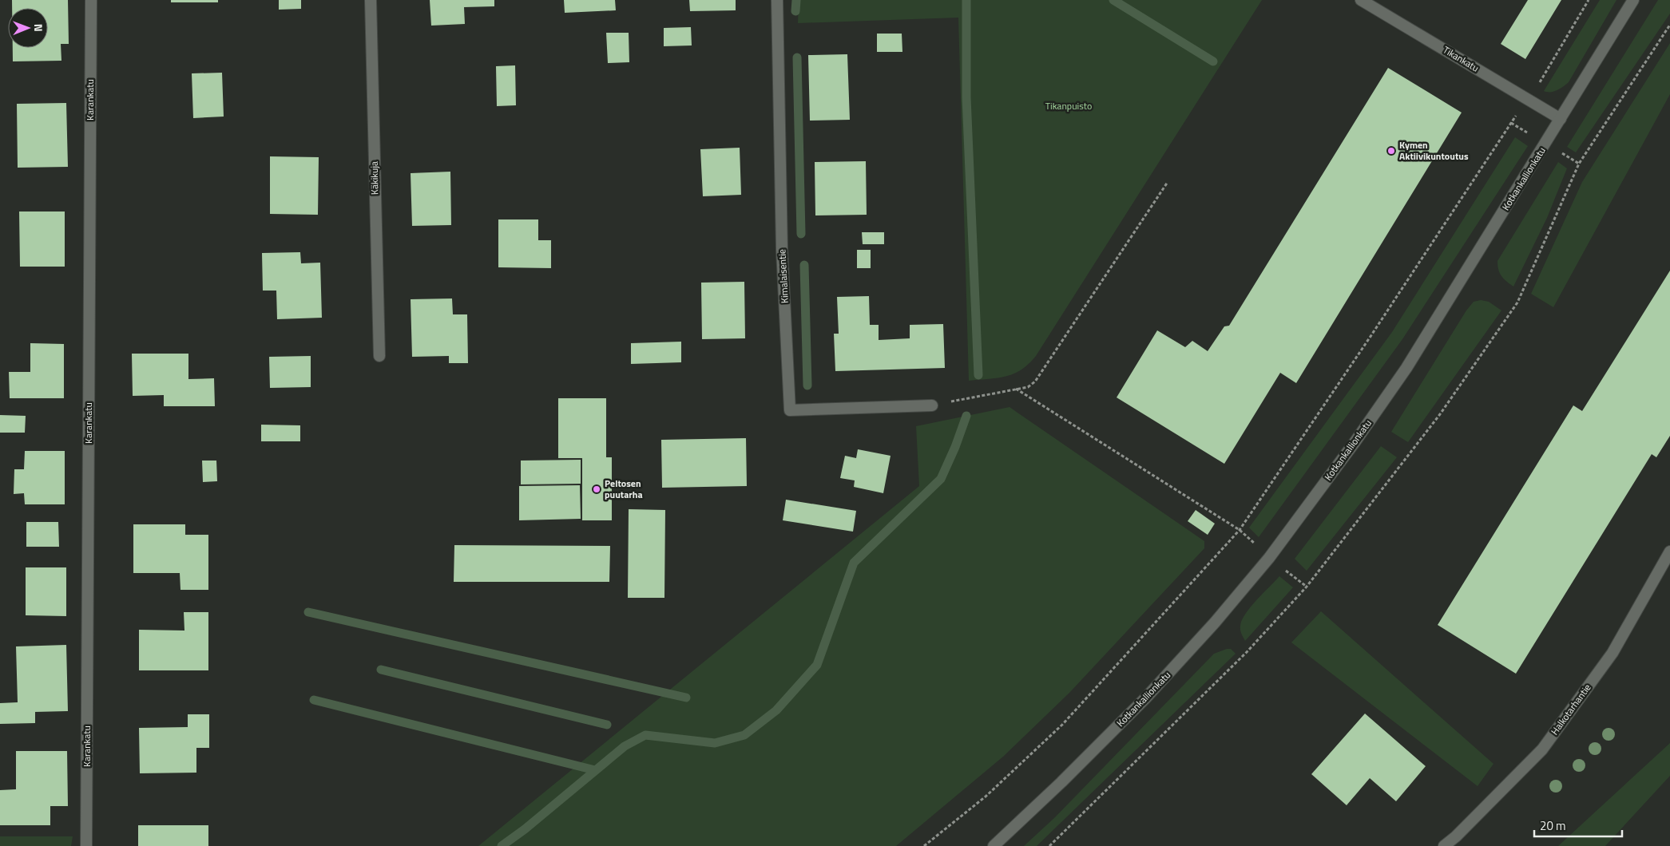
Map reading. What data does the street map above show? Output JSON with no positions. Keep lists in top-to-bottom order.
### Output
{
  "streets": {
    "street": [
      "Tikankatu",
      "Karankatu",
      "Käkikuja",
      "Kotkankallionkatu",
      "Kimalaisentie",
      "Halkotarhantie"
    ]
  },
  "crossings": [
    ["Tikankatu", "Kotkankallionkatu"]
  ],
  "parks": ["Tikanpuisto"],
  "places": ["Kymen Aktiivikuntoutus", "Peltosen puutarha"],
  "scale_bar": "20 m",
  "north": "right"
}
